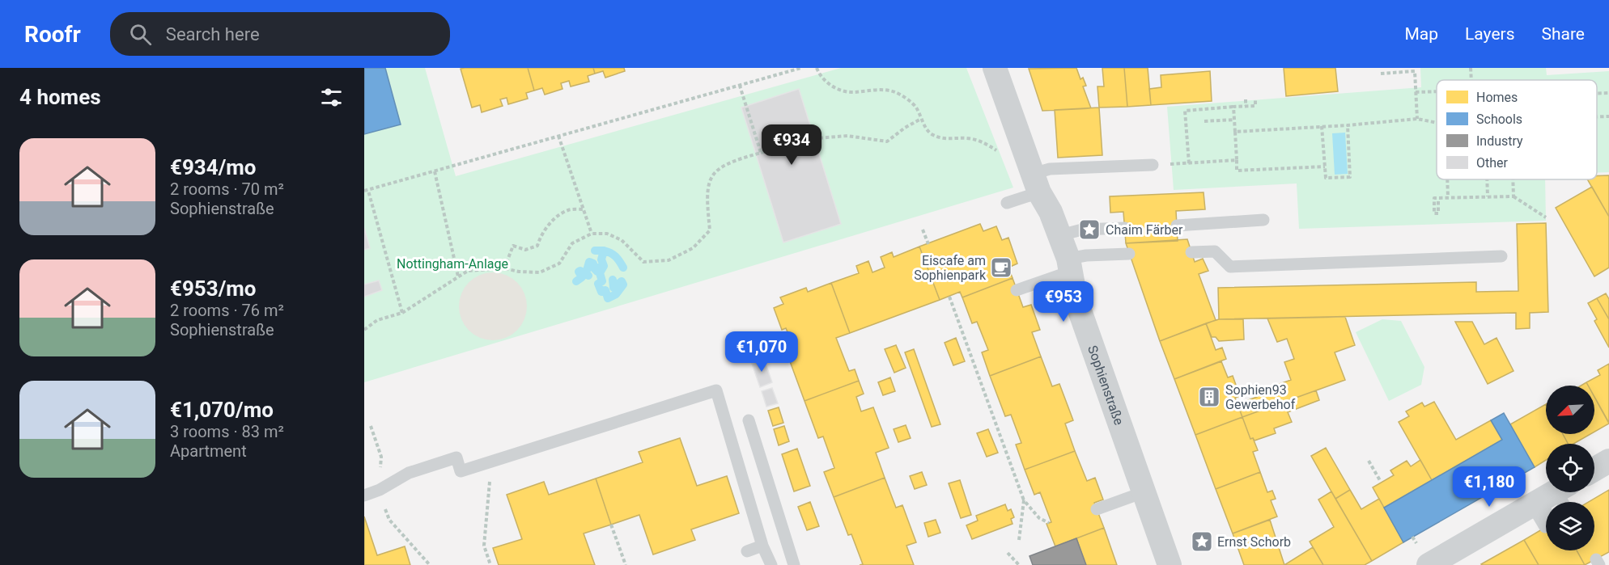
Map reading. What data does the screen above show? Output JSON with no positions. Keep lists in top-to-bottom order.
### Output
{
  "streets": {
    "street": ["Sophienstraße"]
  },
  "parks": ["Nottingham-Anlage"],
  "places": {
    "place": ["Chaim Färber", "Ernst Schorb"],
    "cafe": ["Eiscafe am Sophienpark"],
    "building": ["Sophien93 Gewerbehof"]
  },
  "legend": [
    "Homes",
    "Schools",
    "Industry",
    "Other"
  ],
  "north": "bottom left",
  "page": {
    "header": "Roofr",
    "search": "Search here",
    "nav": ["Map", "Layers", "Share"],
    "heading": "4 homes",
    "price": [
      "€934",
      "€953",
      "€1,070",
      "€1,180"
    ],
    "list": [
      {
        "name": "€934/mo",
        "note": "2 rooms · 70 m² · Sophienstraße"
      },
      {
        "name": "€953/mo",
        "note": "2 rooms · 76 m² · Sophienstraße"
      },
      {
        "name": "€1,070/mo",
        "note": "3 rooms · 83 m² · Apartment"
      }
    ]
  }
}
